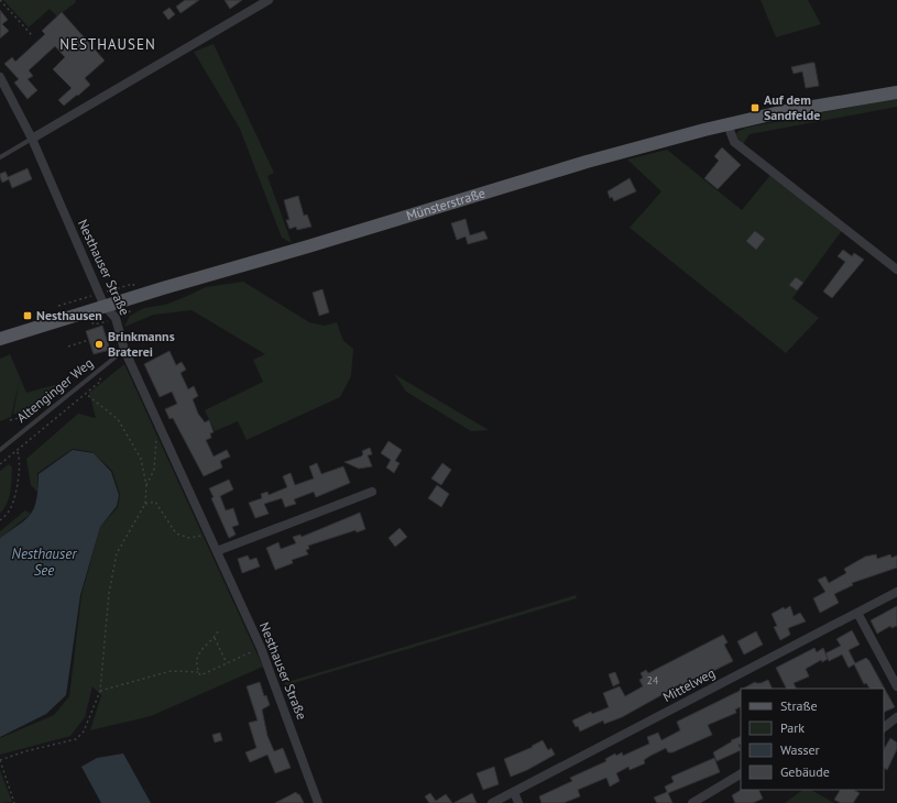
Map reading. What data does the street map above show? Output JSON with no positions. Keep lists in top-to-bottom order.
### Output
{
  "streets": {
    "main road": ["Münsterstraße"],
    "street": ["Nesthauser Straße", "Mittelweg"],
    "lane": ["Altenginger Weg"]
  },
  "crossings": [
    ["Münsterstraße", "Nesthauser Straße"],
    ["Nesthauser Straße", "Altenginger Weg"]
  ],
  "districts": ["NESTHAUSEN"],
  "water": ["Nesthauser See"],
  "places": {
    "transit": ["Auf dem Sandfelde", "Nesthausen"],
    "other": ["Brinkmanns Braterei"]
  },
  "house_numbers": ["24"],
  "legend": [
    "Straße",
    "Park",
    "Wasser",
    "Gebäude"
  ]
}
